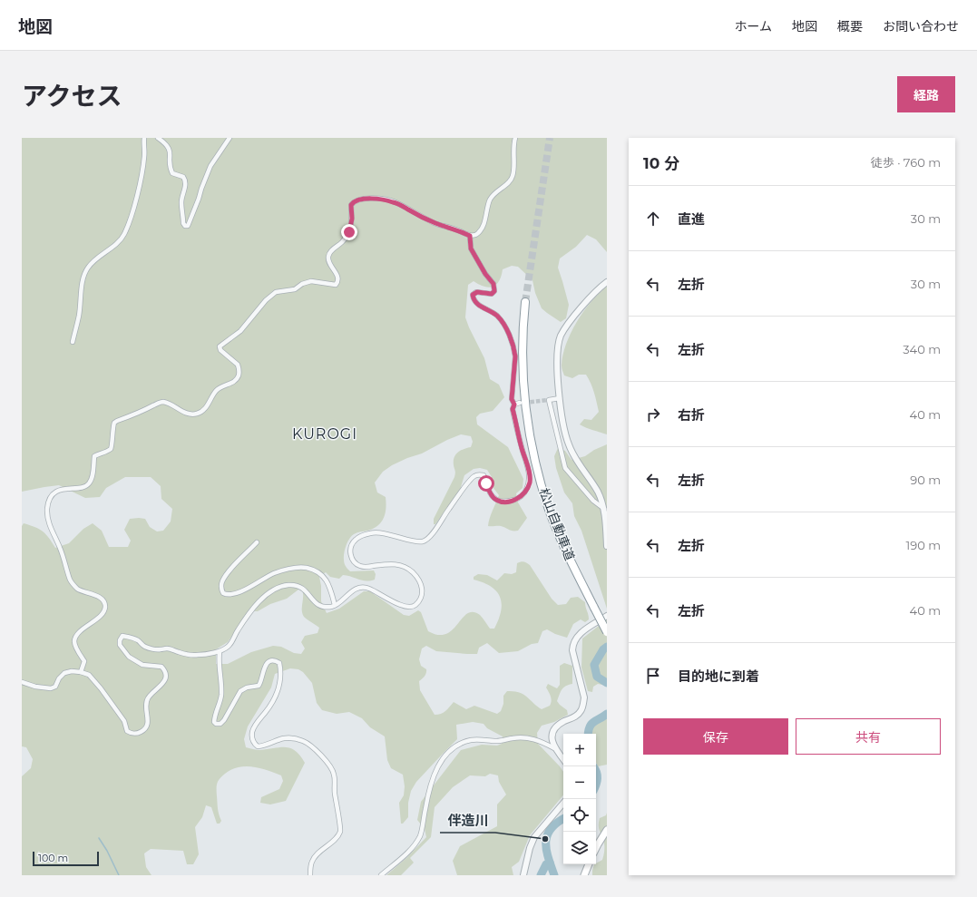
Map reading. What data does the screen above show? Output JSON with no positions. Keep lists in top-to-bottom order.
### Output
{
  "streets": {
    "highway": ["松山自動車道"]
  },
  "districts": ["KUROGI"],
  "places": ["伴造川"],
  "scale_bar": "100 m",
  "page": {
    "header": "地図",
    "nav": [
      "ホーム",
      "地図",
      "概要",
      "お問い合わせ"
    ],
    "title": "アクセス",
    "buttons": [
      "経路",
      ["保存", "共有"]
    ],
    "heading": ["10 分", "徒歩 · 760 m"],
    "list": [
      ["直進", "30 m"],
      ["左折", "30 m"],
      ["左折", "340 m"],
      ["右折", "40 m"],
      ["左折", "90 m"],
      ["左折", "190 m"],
      ["左折", "40 m"],
      "目的地に到着"
    ],
    "map_buttons": ["+", "−"],
    "scale": "100 m"
  }
}
